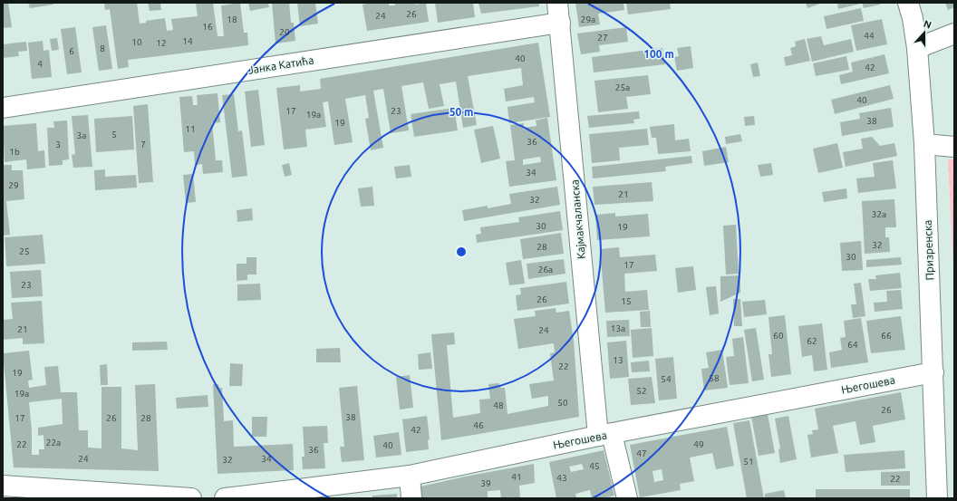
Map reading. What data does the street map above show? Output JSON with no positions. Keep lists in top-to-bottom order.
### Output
{
  "streets": {
    "street": [
      "Јанка Катића",
      "Кајмакчаланска",
      "Призренска",
      "Његошева"
    ]
  },
  "crossings": [
    ["Јанка Катића", "Кајмакчаланска"],
    ["Кајмакчаланска", "Његошева"],
    ["Призренска", "Његошева"]
  ],
  "house_numbers": [
    "26",
    "24",
    "18",
    "29a",
    "16",
    "20",
    "44",
    "27",
    "14",
    "10",
    "12",
    "8",
    "6",
    "40",
    "4",
    "42",
    "25a",
    "40",
    "17",
    "23",
    "19a",
    "38",
    "19",
    "11",
    "5",
    "3a",
    "36",
    "3",
    "7",
    "1b",
    "34",
    "29",
    "21",
    "32",
    "32a",
    "30",
    "19",
    "32",
    "28",
    "25",
    "30",
    "17",
    "26a",
    "23",
    "26",
    "15",
    "13a",
    "21",
    "24",
    "60",
    "66",
    "62",
    "64",
    "13",
    "22",
    "19",
    "58",
    "54",
    "52",
    "19a",
    "50",
    "48",
    "26",
    "38",
    "17",
    "26",
    "28",
    "46",
    "42",
    "22a",
    "22",
    "49",
    "40",
    "36",
    "47",
    "24",
    "34",
    "32",
    "51",
    "45",
    "41",
    "43",
    "22",
    "39"
  ],
  "north": "top",
  "rings": ["100 m", "50 m"]
}
